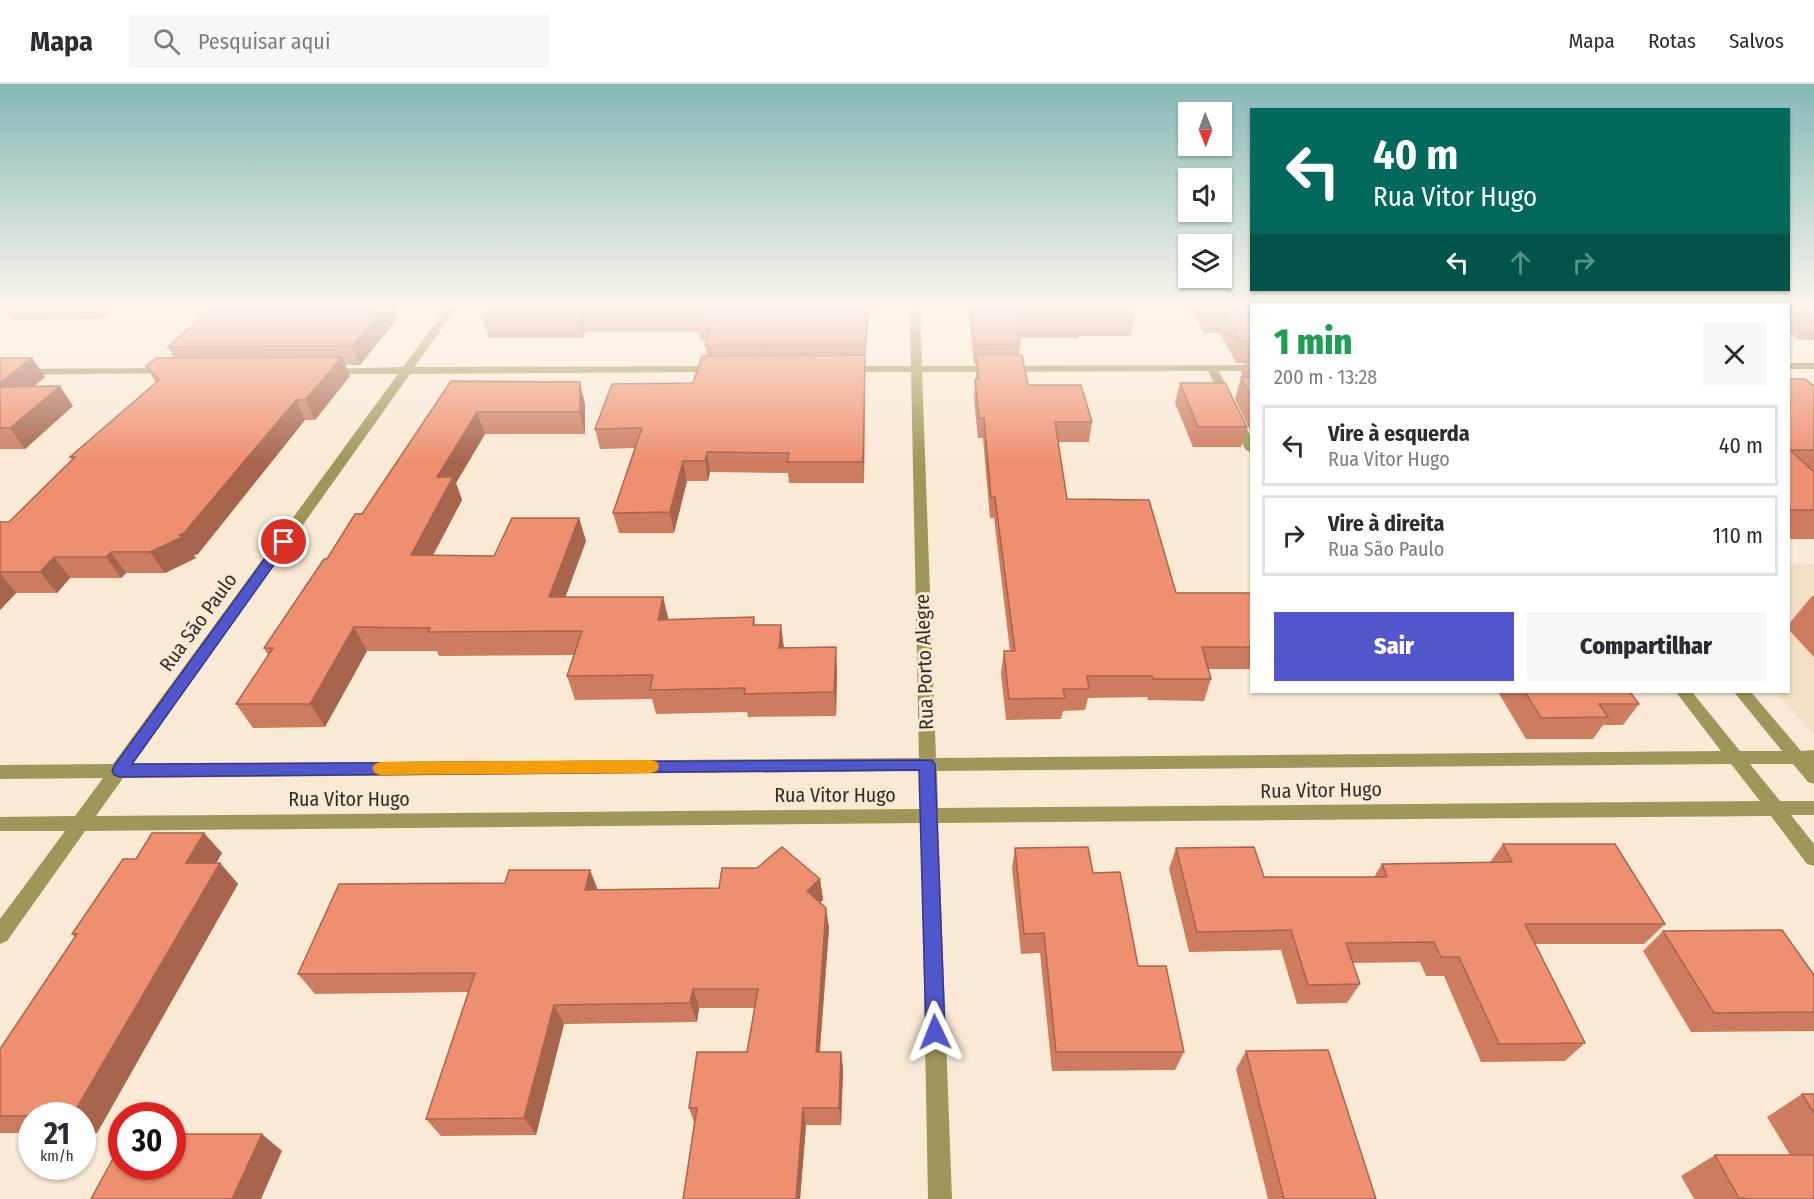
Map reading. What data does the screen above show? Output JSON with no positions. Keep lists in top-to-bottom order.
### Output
{
  "streets": {
    "street": ["Rua São Paulo", "Rua Porto Alegre", "Rua Vitor Hugo"]
  },
  "crossings": [
    ["Rua São Paulo", "Rua Vitor Hugo"],
    ["Rua Porto Alegre", "Rua Vitor Hugo"]
  ],
  "north": "bottom",
  "page": {
    "header": "Mapa",
    "search": "Pesquisar aqui",
    "nav": ["Mapa", "Rotas", "Salvos"],
    "turn": ["40 m", "Rua Vitor Hugo"],
    "heading": ["1 min", "200 m · 13:28"],
    "list": [
      {
        "name": "Vire à esquerda",
        "note": "Rua Vitor Hugo",
        "value": "40 m"
      },
      {
        "name": "Vire à direita",
        "note": "Rua São Paulo",
        "value": "110 m"
      }
    ],
    "buttons": ["Sair", "Compartilhar"],
    "speed": "21 km/h",
    "limit": "30"
  }
}
